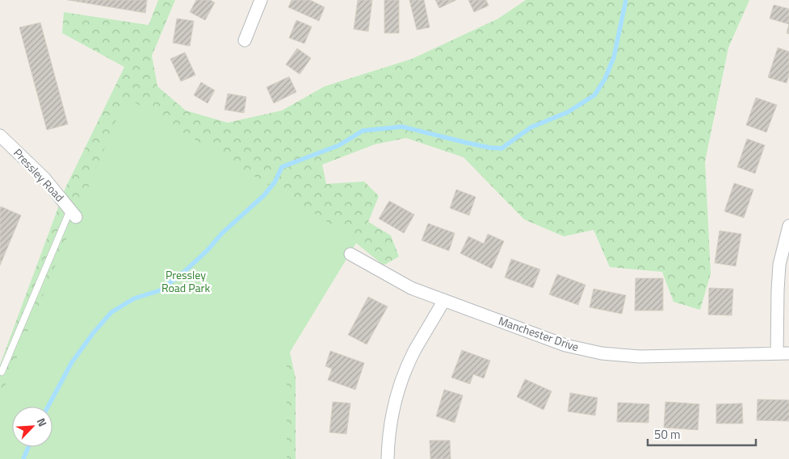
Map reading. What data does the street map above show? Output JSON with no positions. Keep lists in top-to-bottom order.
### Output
{
  "streets": {
    "street": ["Pressley Road", "Manchester Drive"]
  },
  "parks": ["Pressley Road Park"],
  "scale_bar": "50 m",
  "north": "top right"
}
